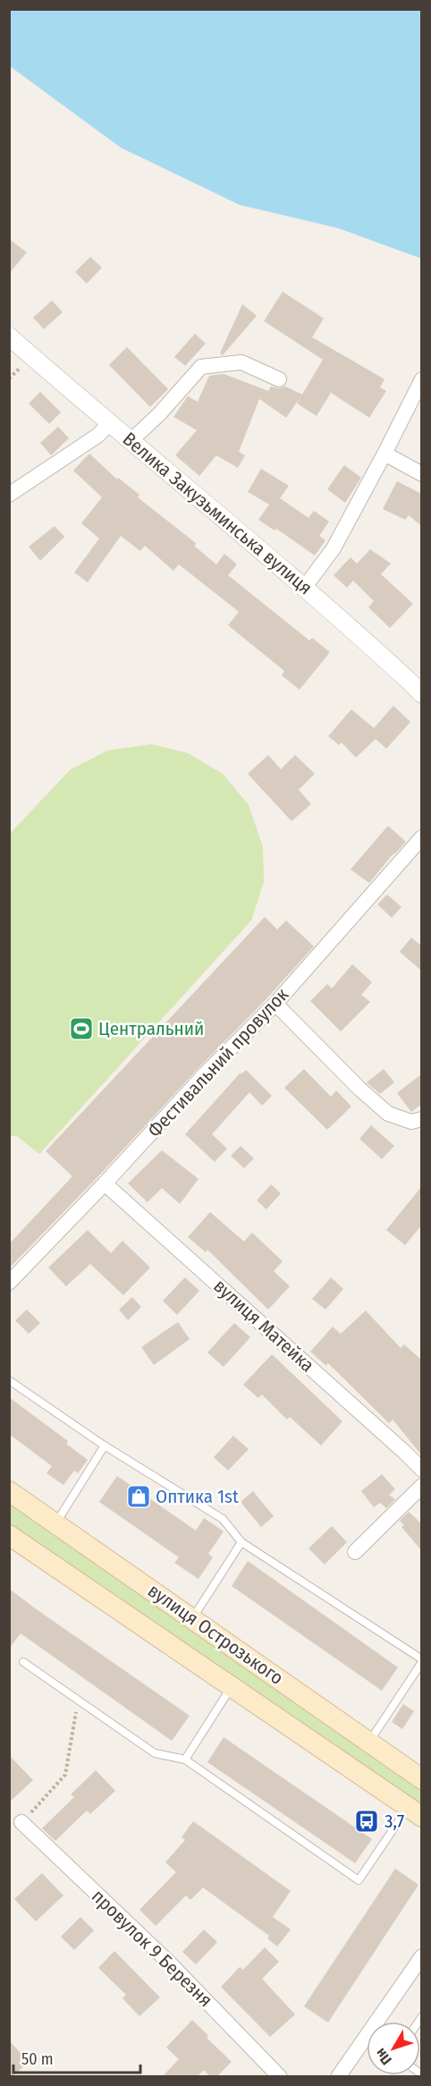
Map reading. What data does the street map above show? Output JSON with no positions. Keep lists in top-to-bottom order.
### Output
{
  "streets": {
    "main road": ["вулиця Острозького"],
    "street": [
      "Велика Закузьминська вулиця",
      "Фестивальний провулок",
      "вулиця Матейка",
      "провулок 9 Березня"
    ]
  },
  "crossings": [
    ["Фестивальний провулок", "вулиця Матейка"]
  ],
  "places": {
    "sports": ["Центральний"],
    "shop": ["Оптика 1st"],
    "bus stop": ["3,7"]
  },
  "scale_bar": "50 m",
  "north": "bottom left"
}
